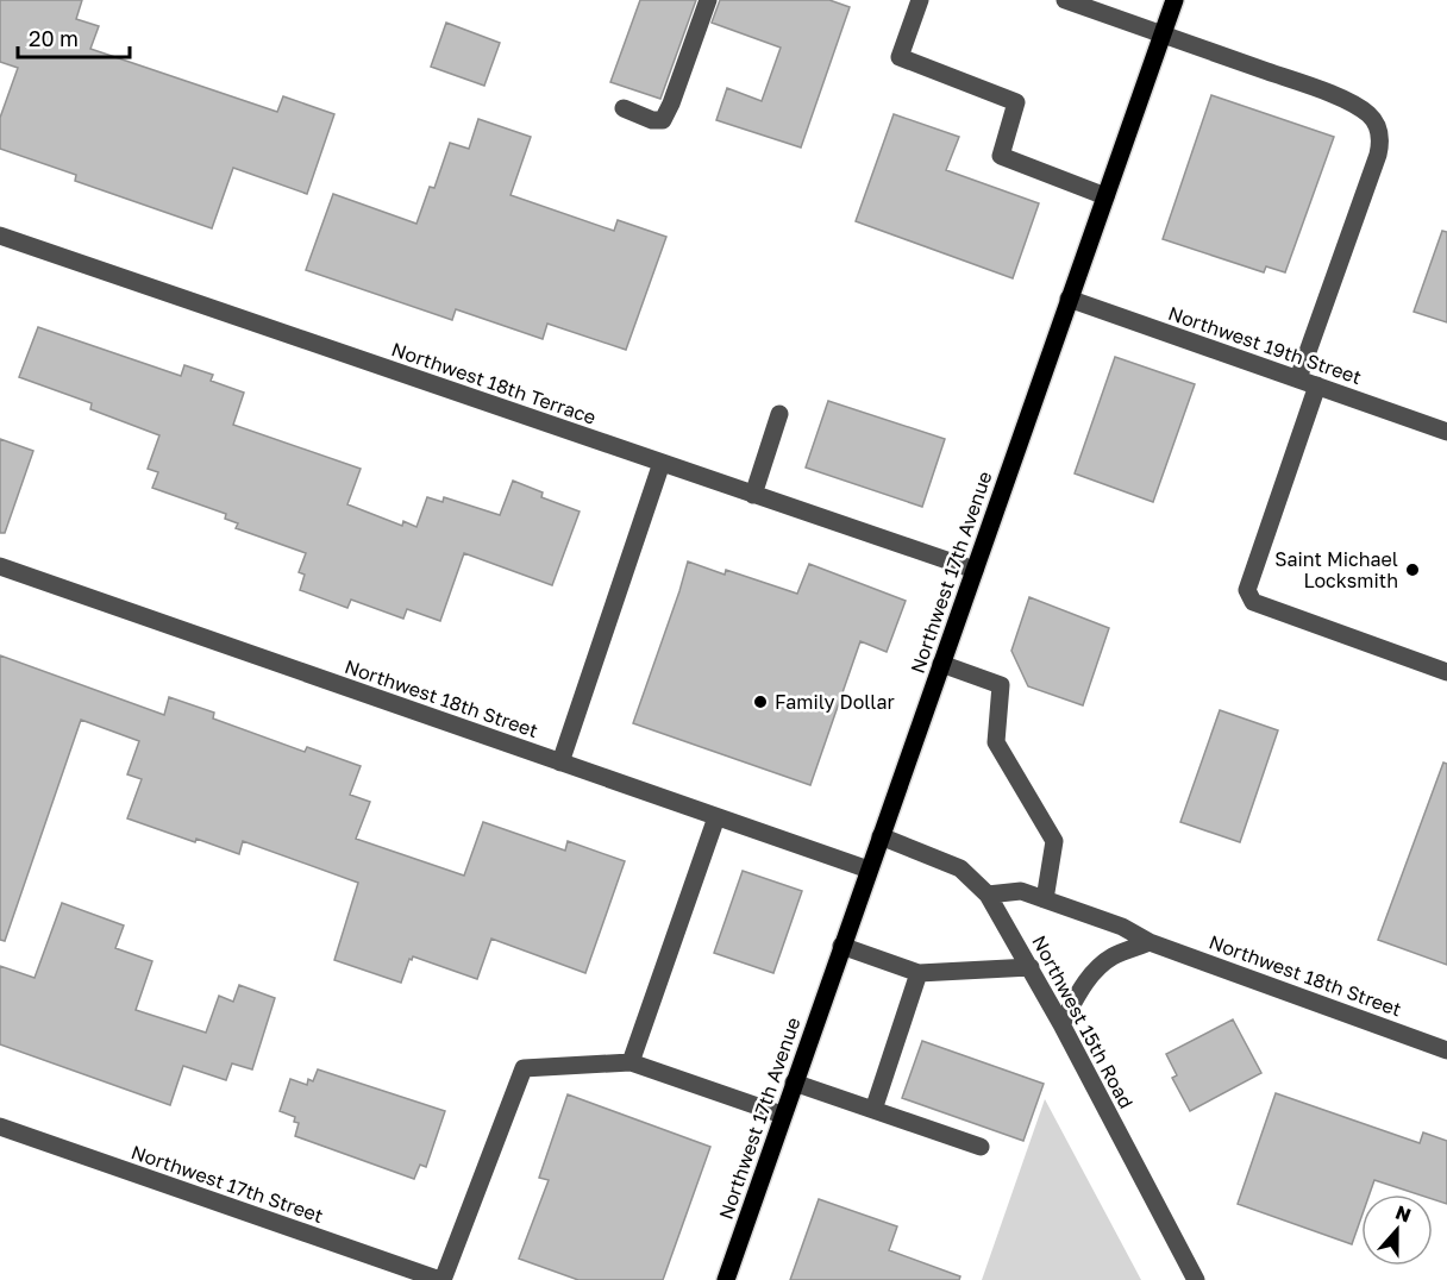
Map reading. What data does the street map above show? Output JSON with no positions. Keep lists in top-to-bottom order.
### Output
{
  "streets": {
    "main road": ["Northwest 17th Avenue"],
    "street": [
      "Northwest 19th Street",
      "Northwest 18th Terrace",
      "Northwest 18th Street",
      "Northwest 15th Road",
      "Northwest 17th Street"
    ]
  },
  "crossings": [
    ["Northwest 19th Street", "Northwest 17th Avenue"],
    ["Northwest 18th Terrace", "Northwest 17th Avenue"],
    ["Northwest 17th Avenue", "Northwest 18th Street"],
    ["Northwest 17th Avenue", "Northwest 15th Road"],
    ["Northwest 18th Street", "Northwest 15th Road"]
  ],
  "places": ["Saint Michael Locksmith", "Family Dollar"],
  "scale_bar": "20 m",
  "north": "top"
}
